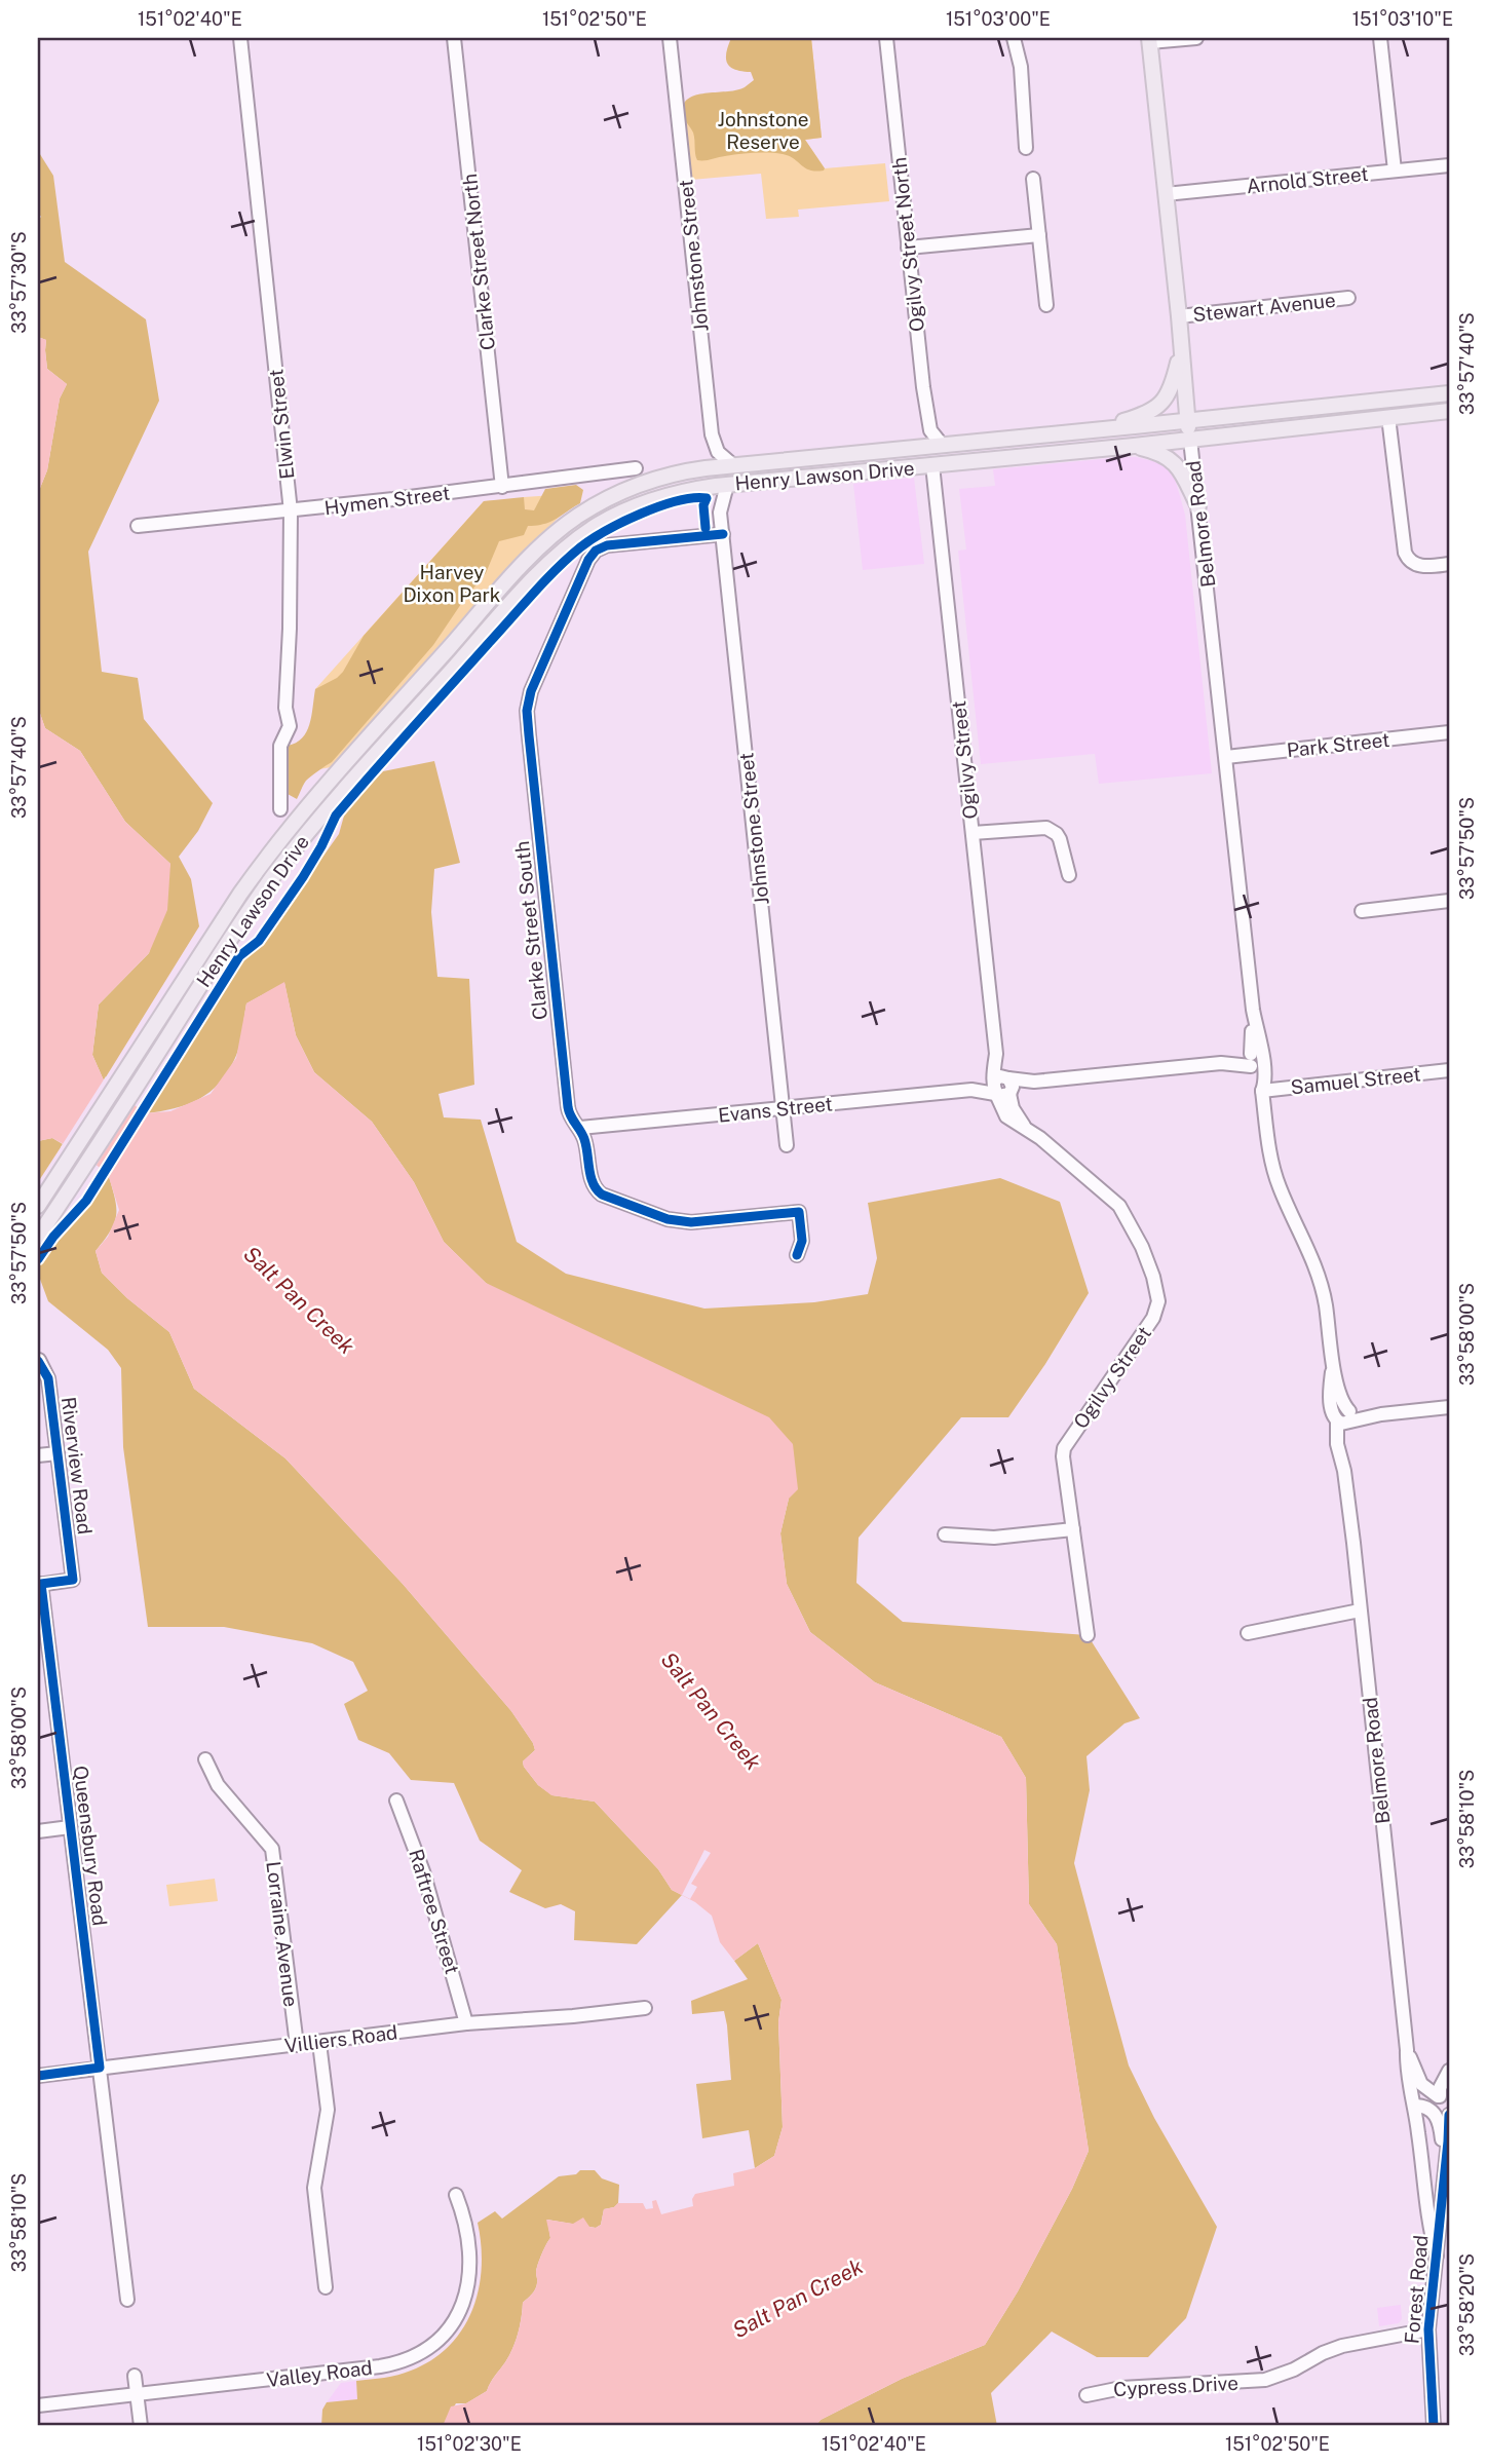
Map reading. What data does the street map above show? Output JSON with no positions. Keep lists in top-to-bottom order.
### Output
{
  "streets": {
    "main road": ["Henry Lawson Drive", "Belmore Road"],
    "street": [
      "Arnold Street",
      "Ogilvy Street North",
      "Johnstone Street",
      "Clarke Street North",
      "Stewart Avenue",
      "Elwin Street",
      "Hymen Street",
      "Park Street",
      "Ogilvy Street",
      "Clarke Street South",
      "Samuel Street",
      "Evans Street",
      "Riverview Road",
      "Queensbury Road",
      "Raftree Street",
      "Lorraine Avenue",
      "Villiers Road",
      "Forest Road",
      "Valley Road",
      "Cypress Drive"
    ]
  },
  "crossings": [
    ["Arnold Street", "Belmore Road"],
    ["Ogilvy Street North", "Henry Lawson Drive"],
    ["Johnstone Street", "Henry Lawson Drive"],
    ["Johnstone Street", "Clarke Street South"],
    ["Johnstone Street", "Evans Street"],
    ["Clarke Street North", "Hymen Street"],
    ["Stewart Avenue", "Belmore Road"],
    ["Elwin Street", "Hymen Street"],
    ["Henry Lawson Drive", "Belmore Road"],
    ["Henry Lawson Drive", "Ogilvy Street"],
    ["Belmore Road", "Park Street"],
    ["Belmore Road", "Samuel Street"],
    ["Belmore Road", "Evans Street"],
    ["Belmore Road", "Forest Road"],
    ["Ogilvy Street", "Evans Street"],
    ["Clarke Street South", "Evans Street"],
    ["Riverview Road", "Queensbury Road"],
    ["Queensbury Road", "Villiers Road"],
    ["Raftree Street", "Villiers Road"],
    ["Lorraine Avenue", "Villiers Road"],
    ["Forest Road", "Cypress Drive"]
  ],
  "water": ["Salt Pan Creek"],
  "parks": ["Johnstone Reserve", "Harvey Dixon Park"],
  "coordinates": [
    "151°02'40\"E",
    "151°02'50\"E",
    "151°03'00\"E",
    "151°03'10\"E",
    "33°57'30\"S",
    "33°57'40\"S",
    "33°57'50\"S",
    "33°58'00\"S",
    "33°58'10\"S",
    "33°58'20\"S",
    "151°02'30\"E"
  ]
}
